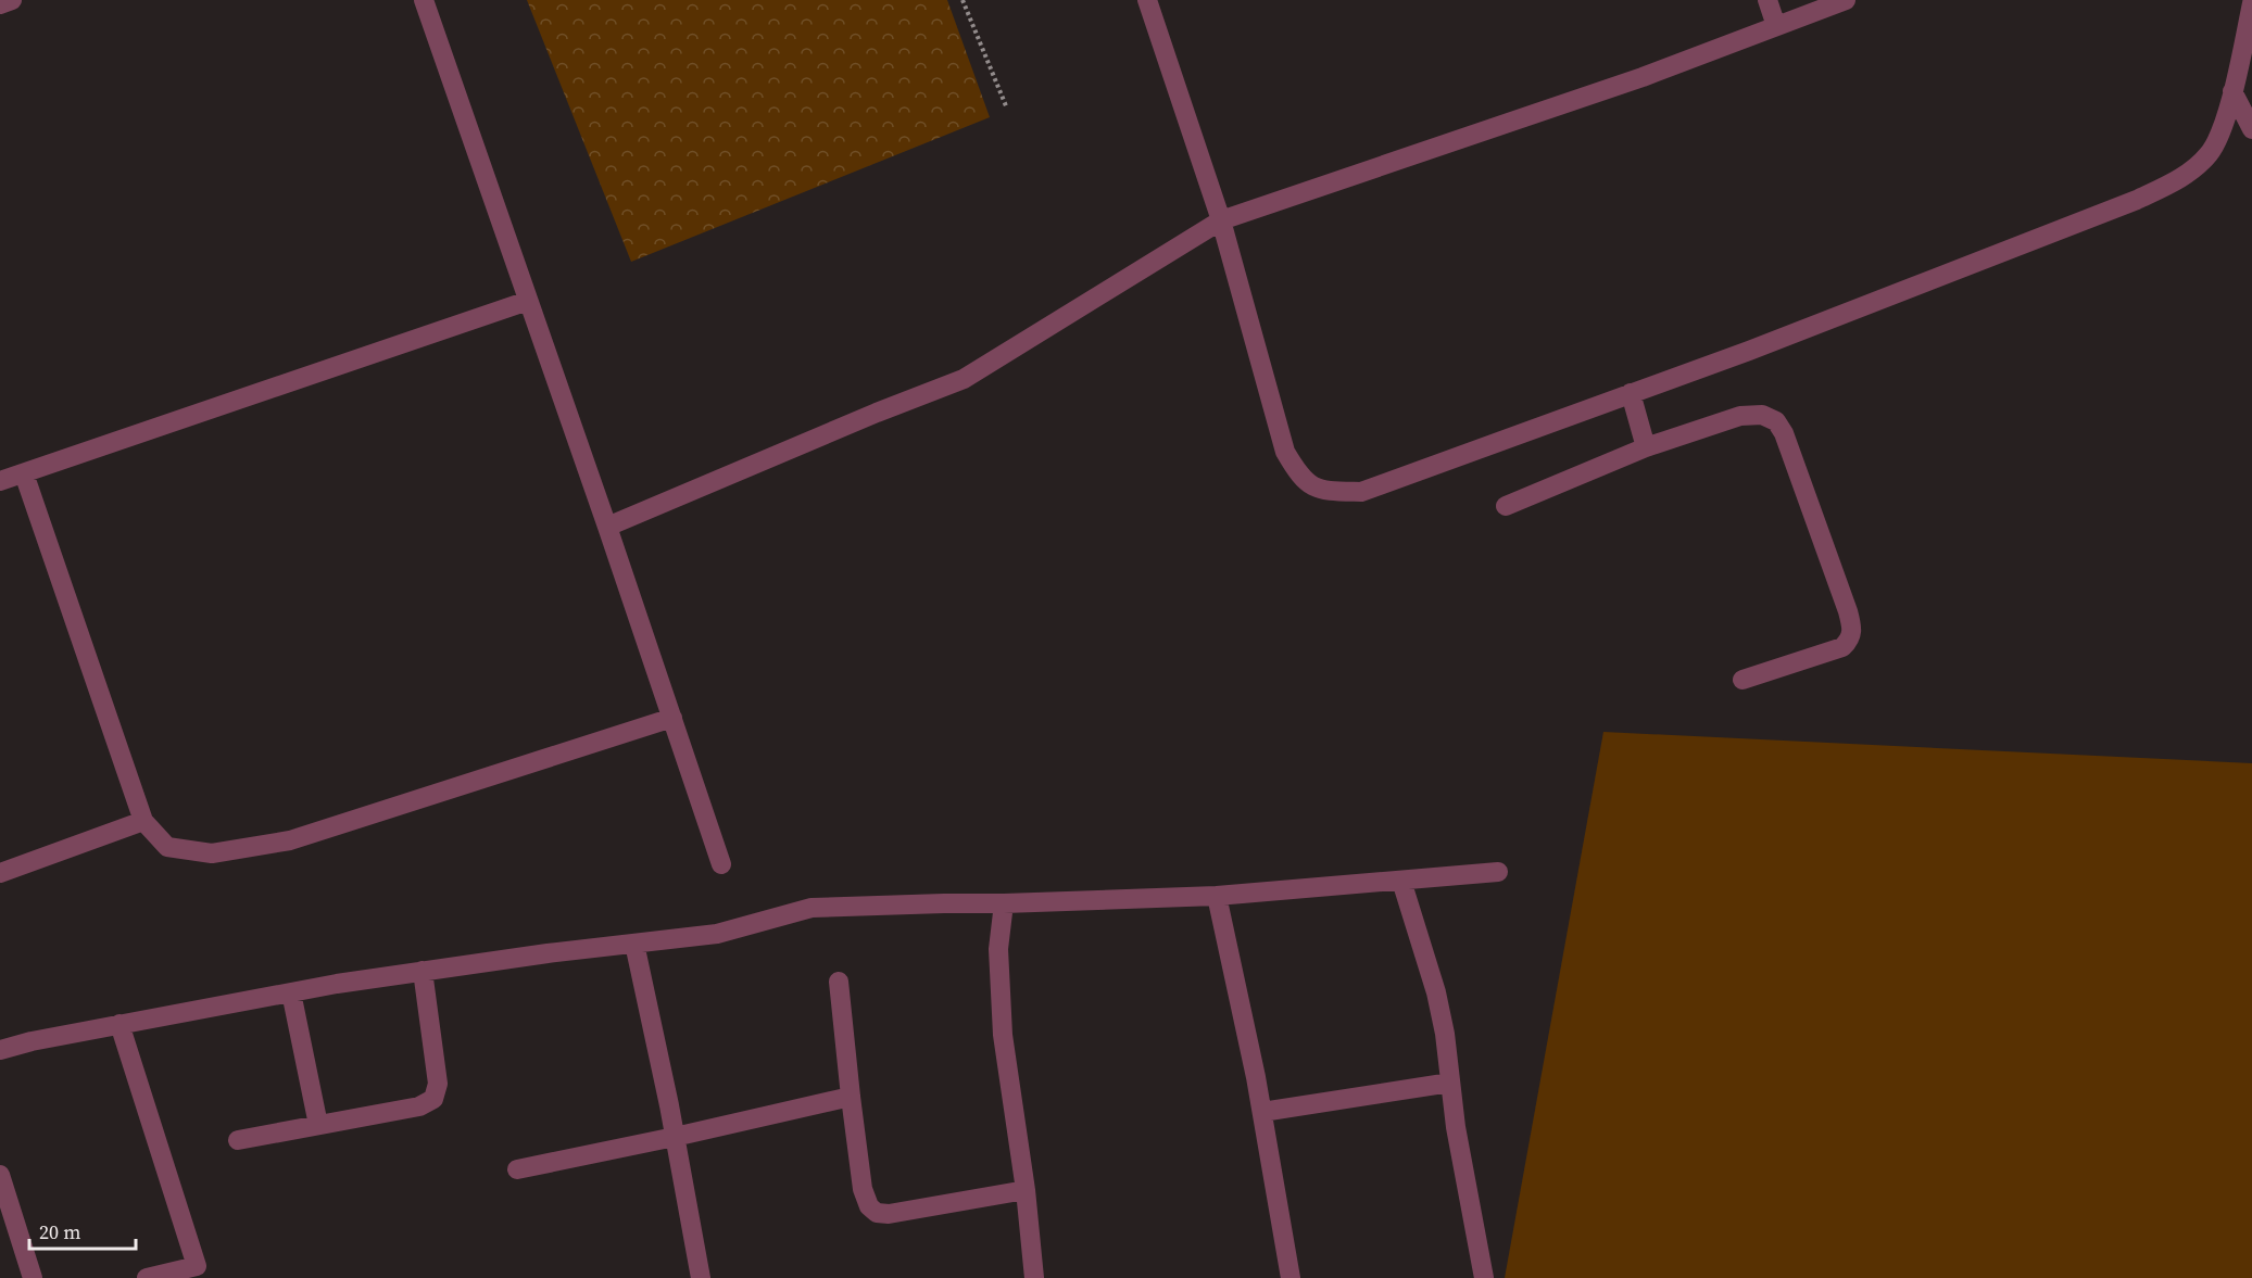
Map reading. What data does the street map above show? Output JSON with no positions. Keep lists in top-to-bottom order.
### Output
{
  "scale_bar": "20 m"
}
